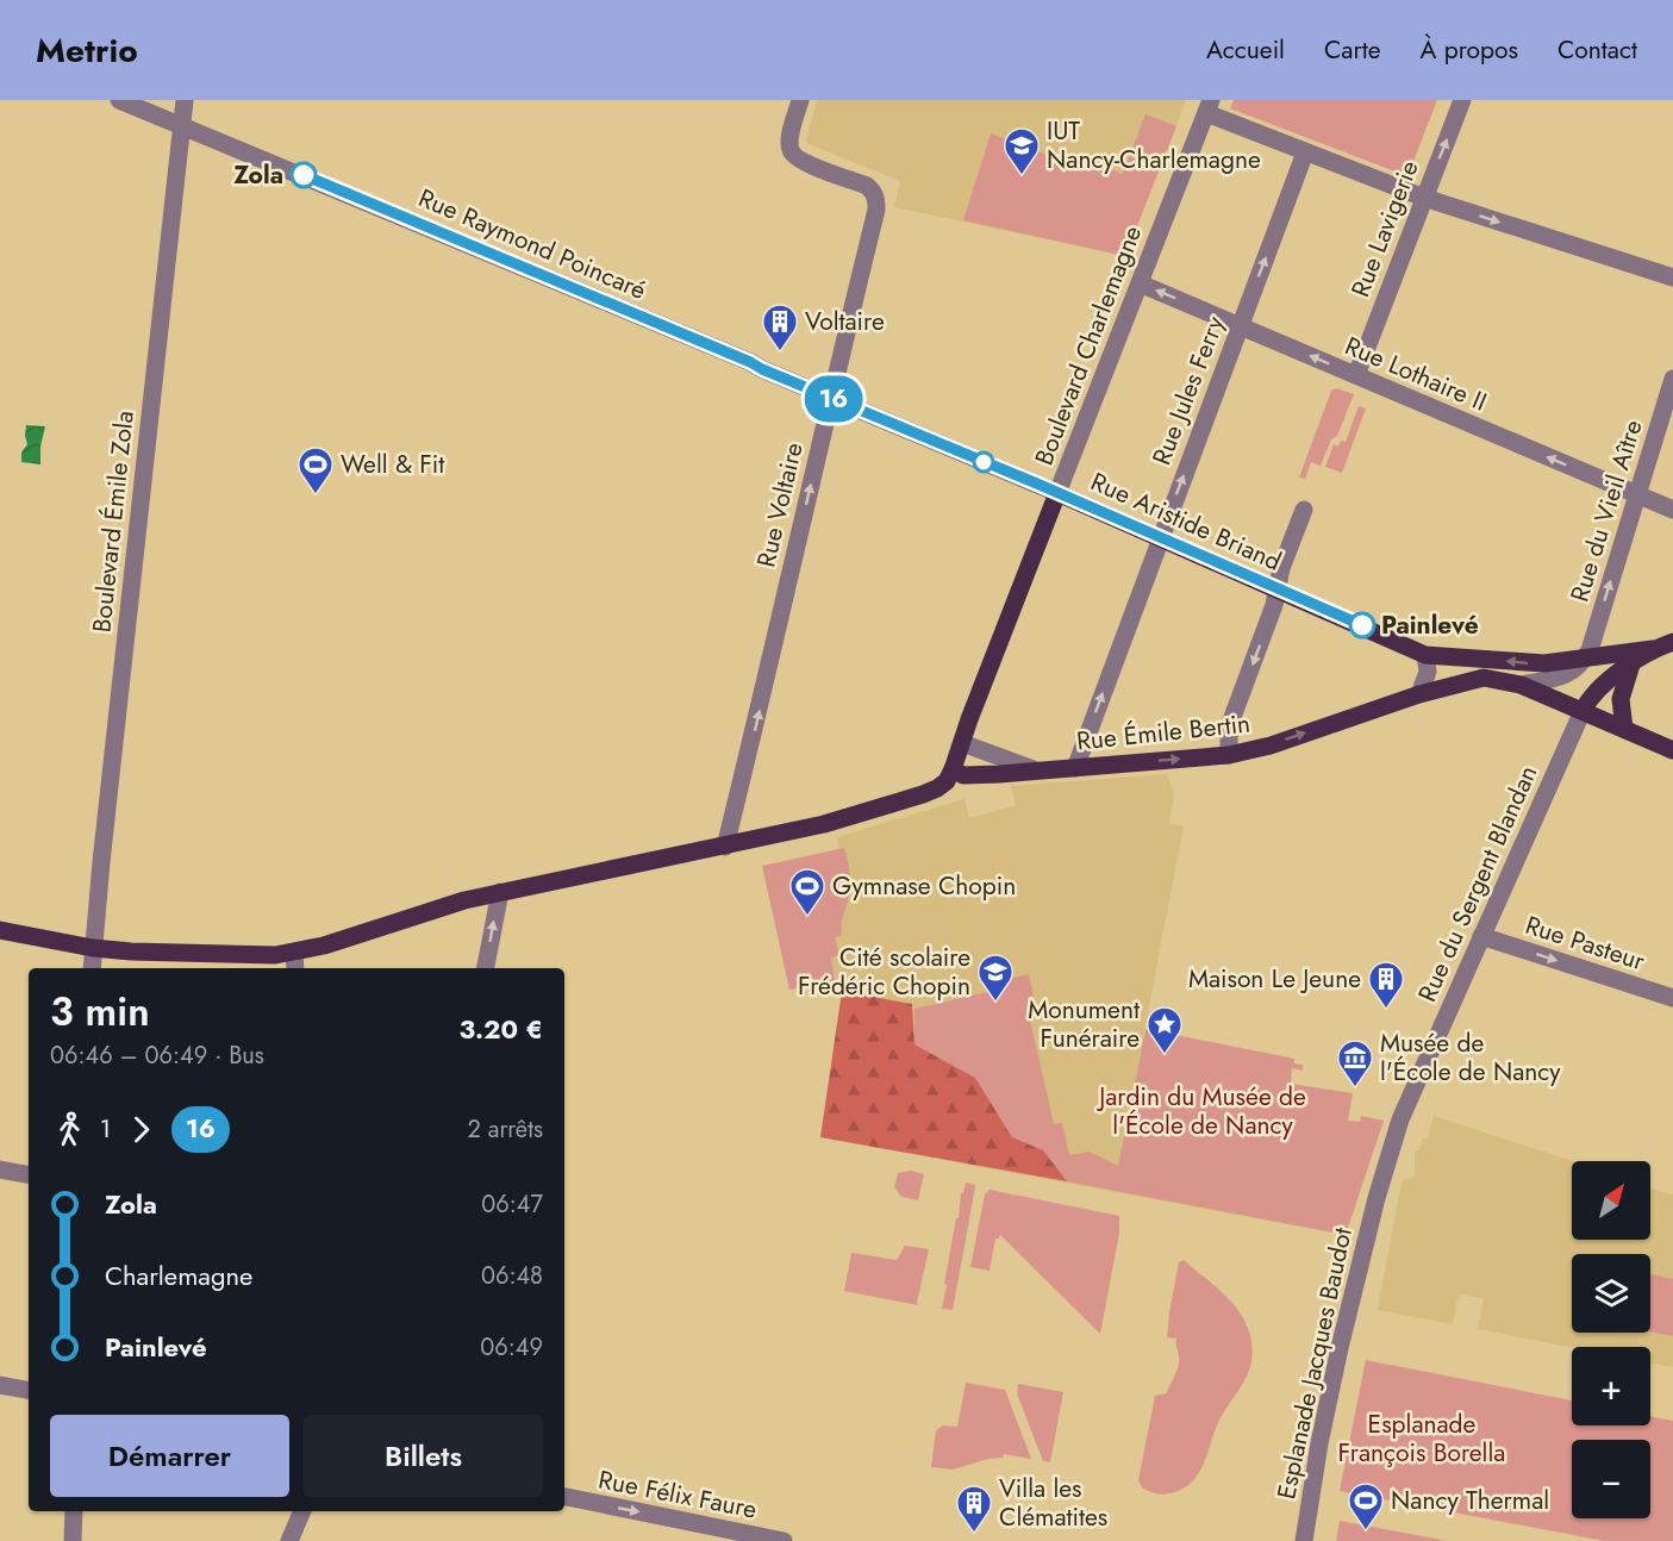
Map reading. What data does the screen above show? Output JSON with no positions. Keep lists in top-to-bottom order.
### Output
{
  "streets": {
    "main road": ["Boulevard Charlemagne", "Rue Aristide Briand", "Rue Émile Bertin"],
    "street": [
      "Rue Lavigerie",
      "Rue Raymond Poincaré",
      "Rue Lothaire II",
      "Rue Jules Ferry",
      "Rue Voltaire",
      "Rue du Vieil Aître",
      "Boulevard Émile Zola",
      "Rue du Sergent Blandan",
      "Rue Pasteur",
      "Esplanade Jacques Baudot",
      "Rue Félix Faure"
    ]
  },
  "crossings": [
    ["Rue Lavigerie", "Rue Lothaire II"],
    ["Rue Raymond Poincaré", "Rue Voltaire"],
    ["Rue Raymond Poincaré", "Boulevard Émile Zola"],
    ["Rue Raymond Poincaré", "Rue Aristide Briand"],
    ["Boulevard Charlemagne", "Rue Lothaire II"],
    ["Boulevard Charlemagne", "Rue Aristide Briand"],
    ["Boulevard Charlemagne", "Rue Émile Bertin"],
    ["Rue Lothaire II", "Rue Jules Ferry"],
    ["Rue Lothaire II", "Rue du Vieil Aître"],
    ["Rue Jules Ferry", "Rue Aristide Briand"],
    ["Rue Jules Ferry", "Rue Émile Bertin"],
    ["Rue du Vieil Aître", "Rue Aristide Briand"],
    ["Rue du Sergent Blandan", "Rue Pasteur"],
    ["Rue du Sergent Blandan", "Esplanade Jacques Baudot"]
  ],
  "one_way": [
    "Rue Lavigerie",
    "Rue Lothaire II",
    "Rue Voltaire",
    "Rue du Vieil Aître",
    "Rue Émile Bertin",
    "Rue Pasteur",
    "Rue Félix Faure"
  ],
  "parks": ["Jardin du Musée de l'École de Nancy", "Esplanade François Borella"],
  "places": {
    "other": ["Zola", "Painlevé"],
    "school or university": ["IUT Nancy-Charlemagne", "Cité scolaire Frédéric Chopin"],
    "building": ["Voltaire", "Maison Le Jeune", "Villa les Clématites"],
    "sports": ["Well & Fit", "Gymnase Chopin", "Nancy Thermal"],
    "place": ["Monument Funéraire"],
    "museum": ["Musée de l'École de Nancy"]
  },
  "lines": ["bus line 16"],
  "north": "top right",
  "page": {
    "header": "Metrio",
    "nav": [
      "Accueil",
      "Carte",
      "À propos",
      "Contact"
    ],
    "on_map": "16",
    "heading": ["3 min", "06:46 – 06:49 · Bus", "3.20 €"],
    "legs": ["1", "16", "2 arrêts"],
    "map_buttons": ["+", "−"],
    "list": [
      {
        "name": "Zola",
        "value": "06:47"
      },
      {
        "name": "Charlemagne",
        "value": "06:48"
      },
      {
        "name": "Painlevé",
        "value": "06:49"
      }
    ],
    "buttons": ["Démarrer", "Billets"]
  }
}
